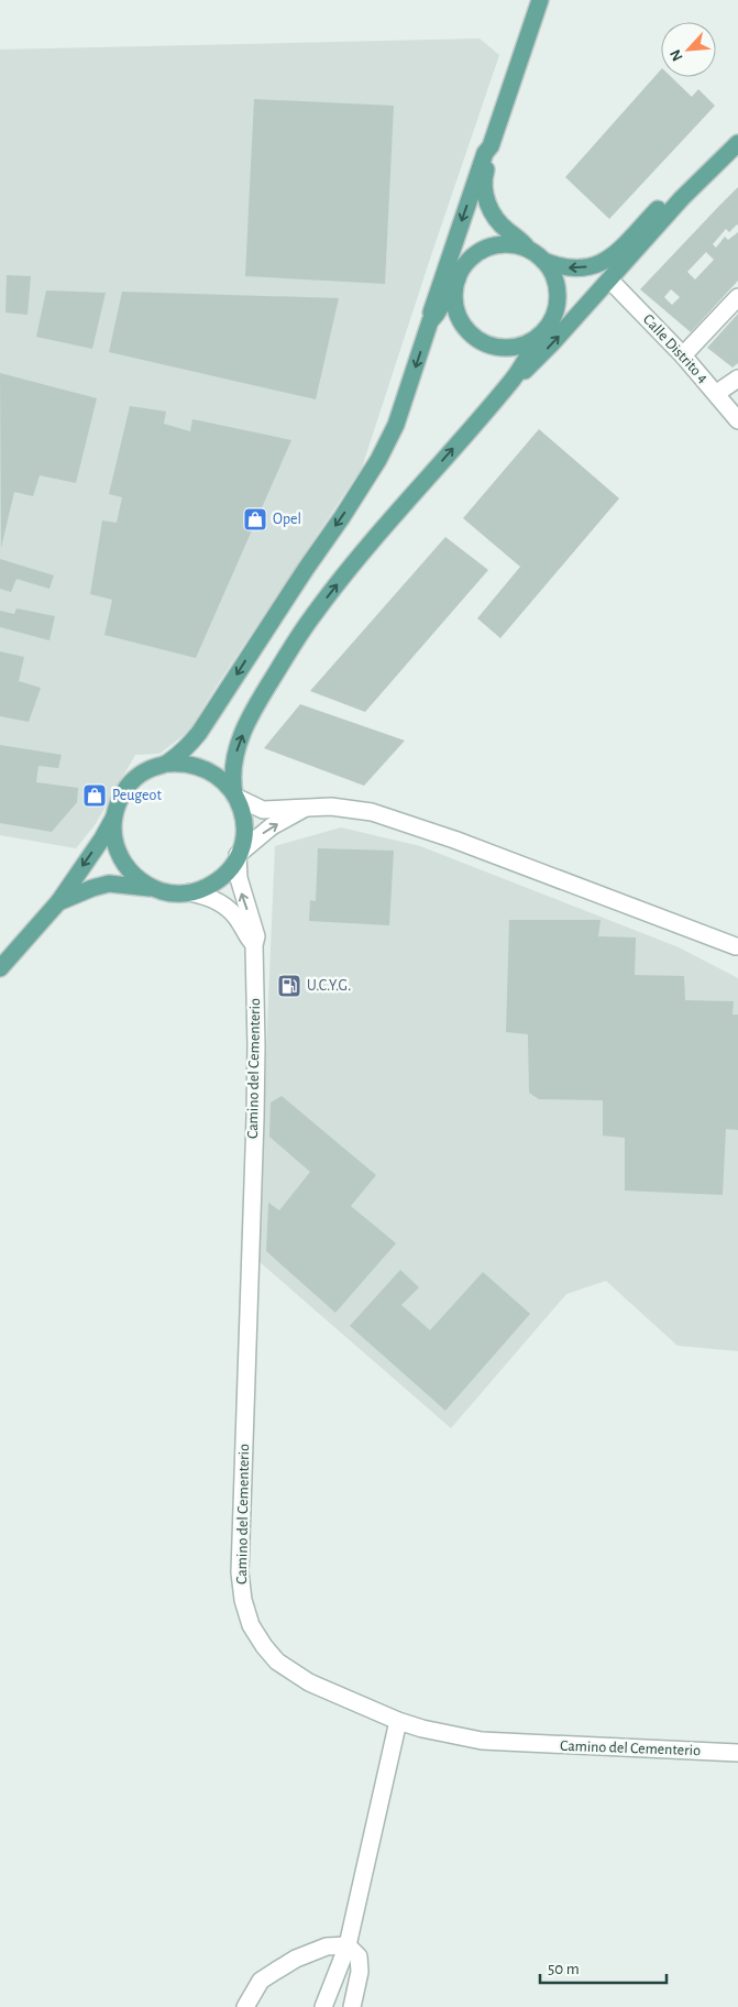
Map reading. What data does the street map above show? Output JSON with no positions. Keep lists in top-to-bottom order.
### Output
{
  "streets": {
    "street": ["Calle Distrito 4", "Camino del Cementerio"]
  },
  "places": {
    "shop": ["Opel", "Peugeot"],
    "fuel station": ["U.C.Y.G."]
  },
  "scale_bar": "50 m",
  "north": "bottom left"
}
